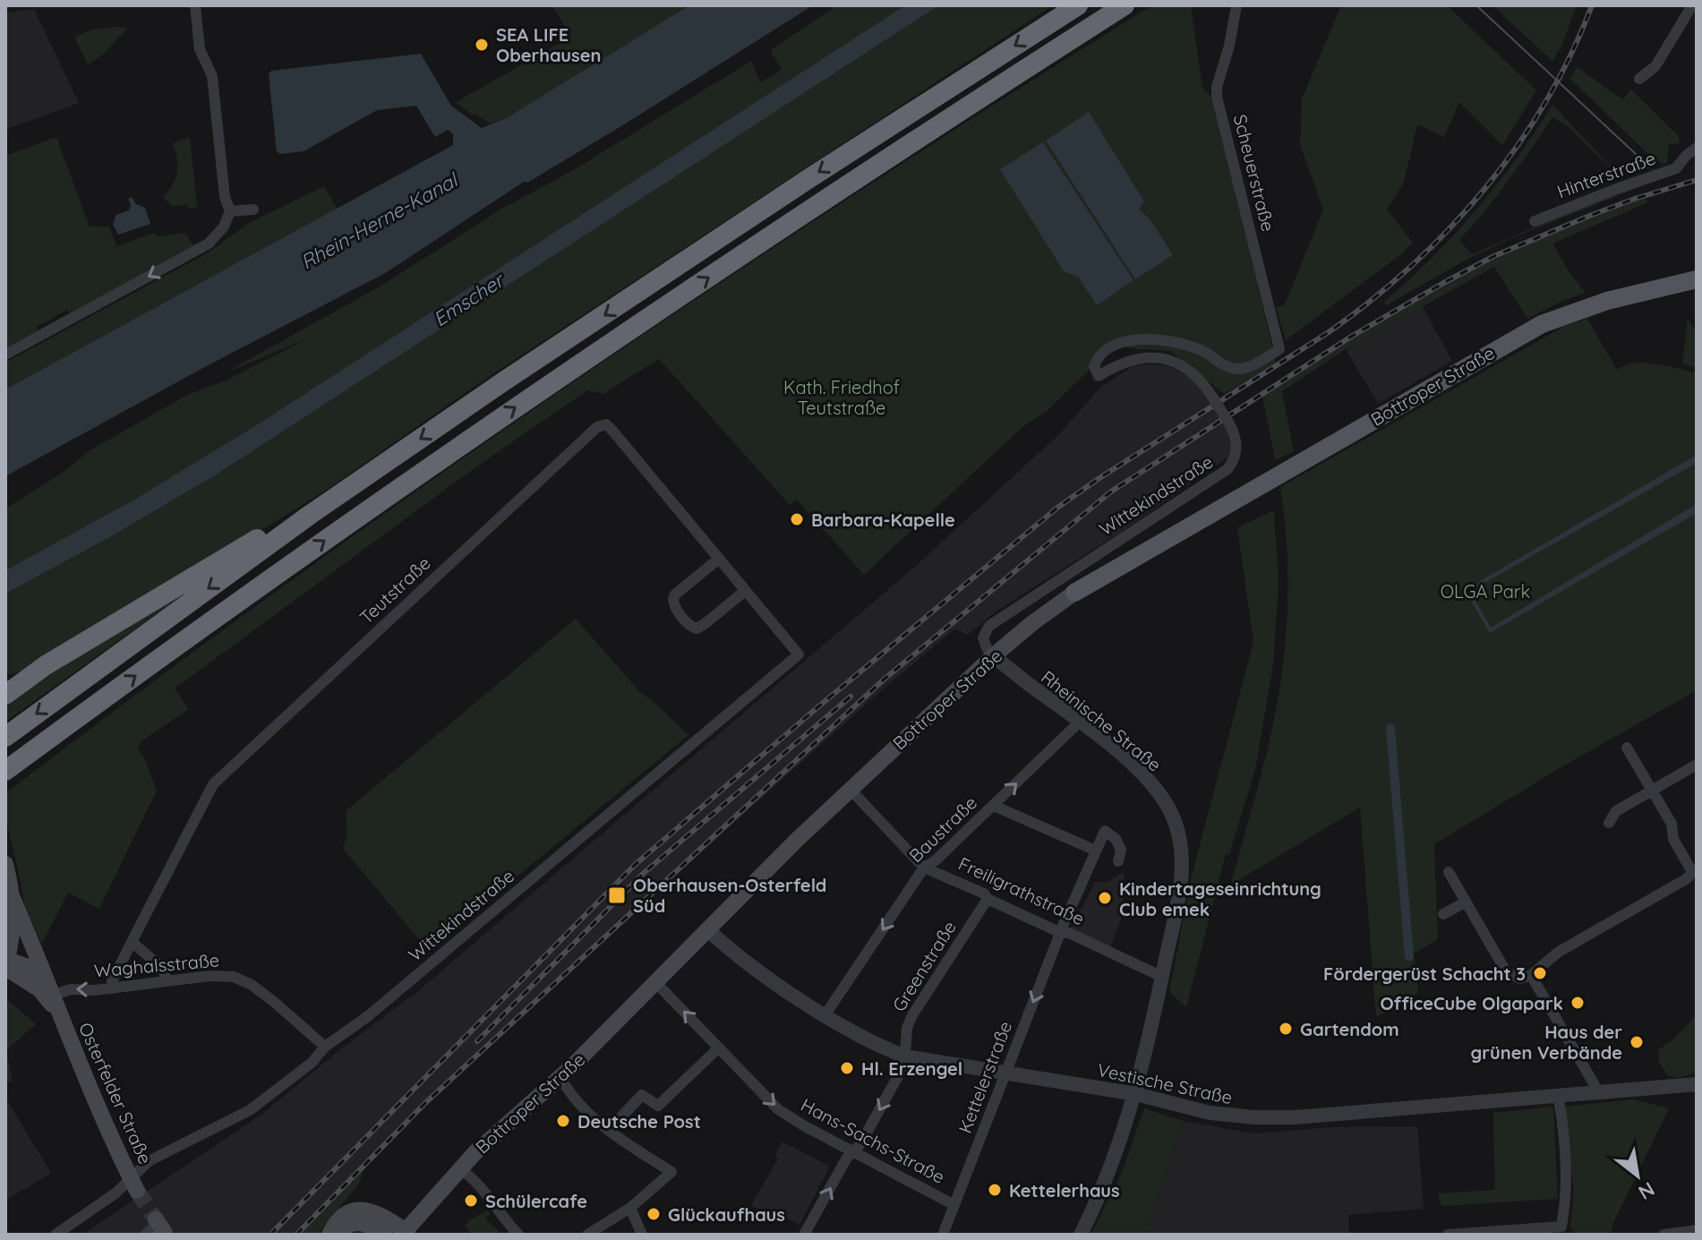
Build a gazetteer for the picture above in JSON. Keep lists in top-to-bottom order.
{
  "streets": {
    "main road": ["Bottroper Straße", "Osterfelder Straße"],
    "street": [
      "Scheuerstraße",
      "Hinterstraße",
      "Wittekindstraße",
      "Teutstraße",
      "Rheinische Straße",
      "Baustraße",
      "Freiligrathstraße",
      "Waghalsstraße",
      "Greenstraße",
      "Kettelerstraße",
      "Vestische Straße",
      "Hans-Sachs-Straße"
    ]
  },
  "crossings": [
    ["Scheuerstraße", "Wittekindstraße"],
    ["Bottroper Straße", "Wittekindstraße"],
    ["Bottroper Straße", "Rheinische Straße"],
    ["Bottroper Straße", "Freiligrathstraße"],
    ["Bottroper Straße", "Vestische Straße"],
    ["Bottroper Straße", "Hans-Sachs-Straße"],
    ["Wittekindstraße", "Teutstraße"],
    ["Wittekindstraße", "Rheinische Straße"],
    ["Wittekindstraße", "Waghalsstraße"],
    ["Wittekindstraße", "Osterfelder Straße"],
    ["Teutstraße", "Waghalsstraße"],
    ["Rheinische Straße", "Baustraße"],
    ["Rheinische Straße", "Freiligrathstraße"],
    ["Rheinische Straße", "Vestische Straße"],
    ["Baustraße", "Freiligrathstraße"],
    ["Baustraße", "Vestische Straße"],
    ["Freiligrathstraße", "Greenstraße"],
    ["Freiligrathstraße", "Kettelerstraße"],
    ["Waghalsstraße", "Osterfelder Straße"],
    ["Greenstraße", "Vestische Straße"],
    ["Greenstraße", "Hans-Sachs-Straße"],
    ["Kettelerstraße", "Vestische Straße"],
    ["Kettelerstraße", "Hans-Sachs-Straße"]
  ],
  "one_way": ["Kettelerstraße"],
  "water": ["Rhein-Herne-Kanal", "Emscher"],
  "parks": ["Kath. Friedhof Teutstraße", "OLGA Park"],
  "places": {
    "other": [
      "SEA LIFE Oberhausen",
      "Barbara-Kapelle",
      "Kindertageseinrichtung Club emek",
      "Fördergerüst Schacht 3",
      "OfficeCube Olgapark",
      "Gartendom",
      "Haus der grünen Verbände",
      "Hl. Erzengel",
      "Deutsche Post",
      "Kettelerhaus",
      "Schülercafe",
      "Glückaufhaus"
    ],
    "transit": ["Oberhausen-Osterfeld Süd"]
  },
  "north": "bottom right"
}
